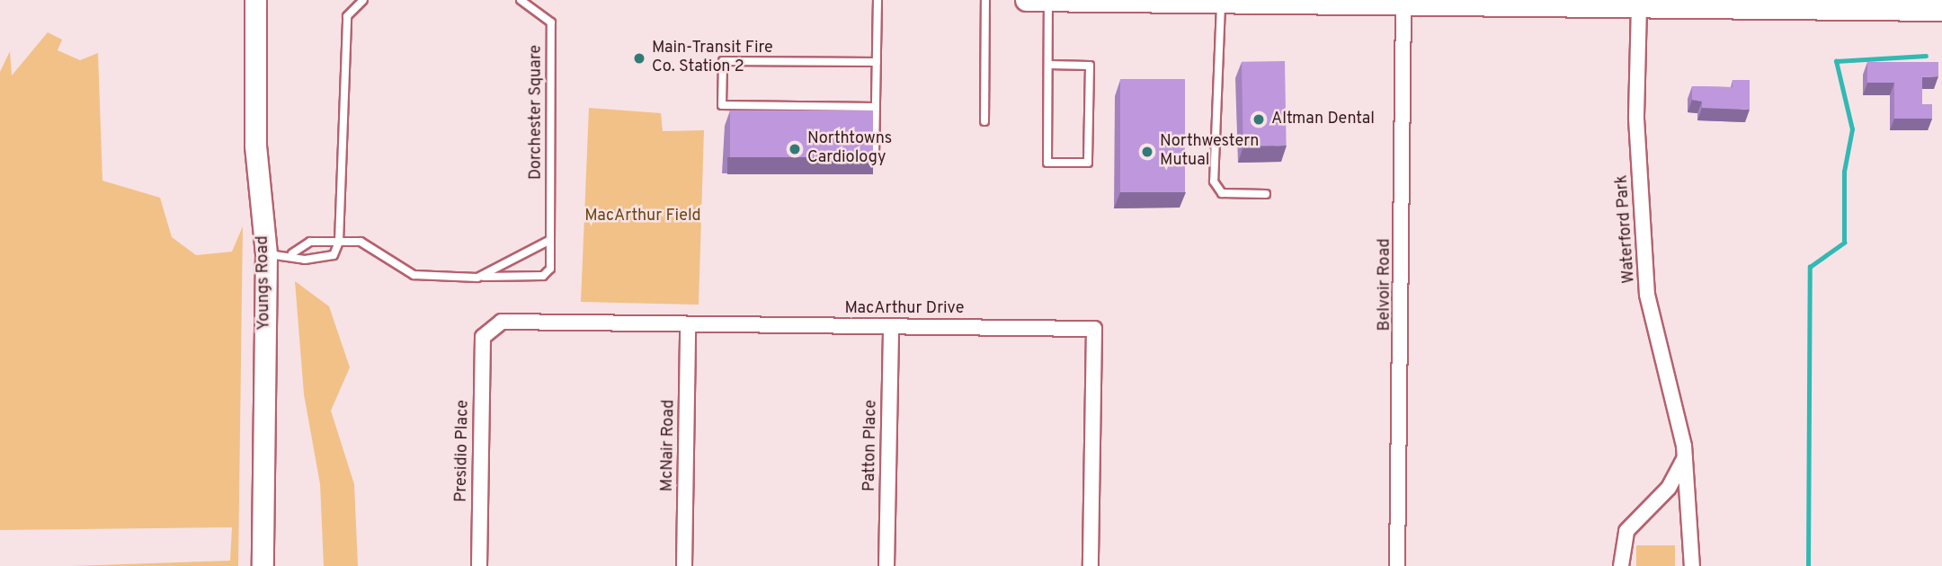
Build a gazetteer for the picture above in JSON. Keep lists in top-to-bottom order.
{
  "streets": {
    "street": [
      "Waterford Park",
      "Youngs Road",
      "Belvoir Road",
      "MacArthur Drive",
      "McNair Road",
      "Patton Place",
      "Presidio Place"
    ],
    "lane": ["Dorchester Square"]
  },
  "crossings": [
    ["Dorchester Square", "Youngs Road"],
    ["MacArthur Drive", "McNair Road"],
    ["MacArthur Drive", "Patton Place"],
    ["MacArthur Drive", "Presidio Place"]
  ],
  "parks": ["MacArthur Field"],
  "places": [
    "Main-Transit Fire Co. Station 2",
    "Altman Dental",
    "Northtowns Cardiology",
    "Northwestern Mutual"
  ]
}
